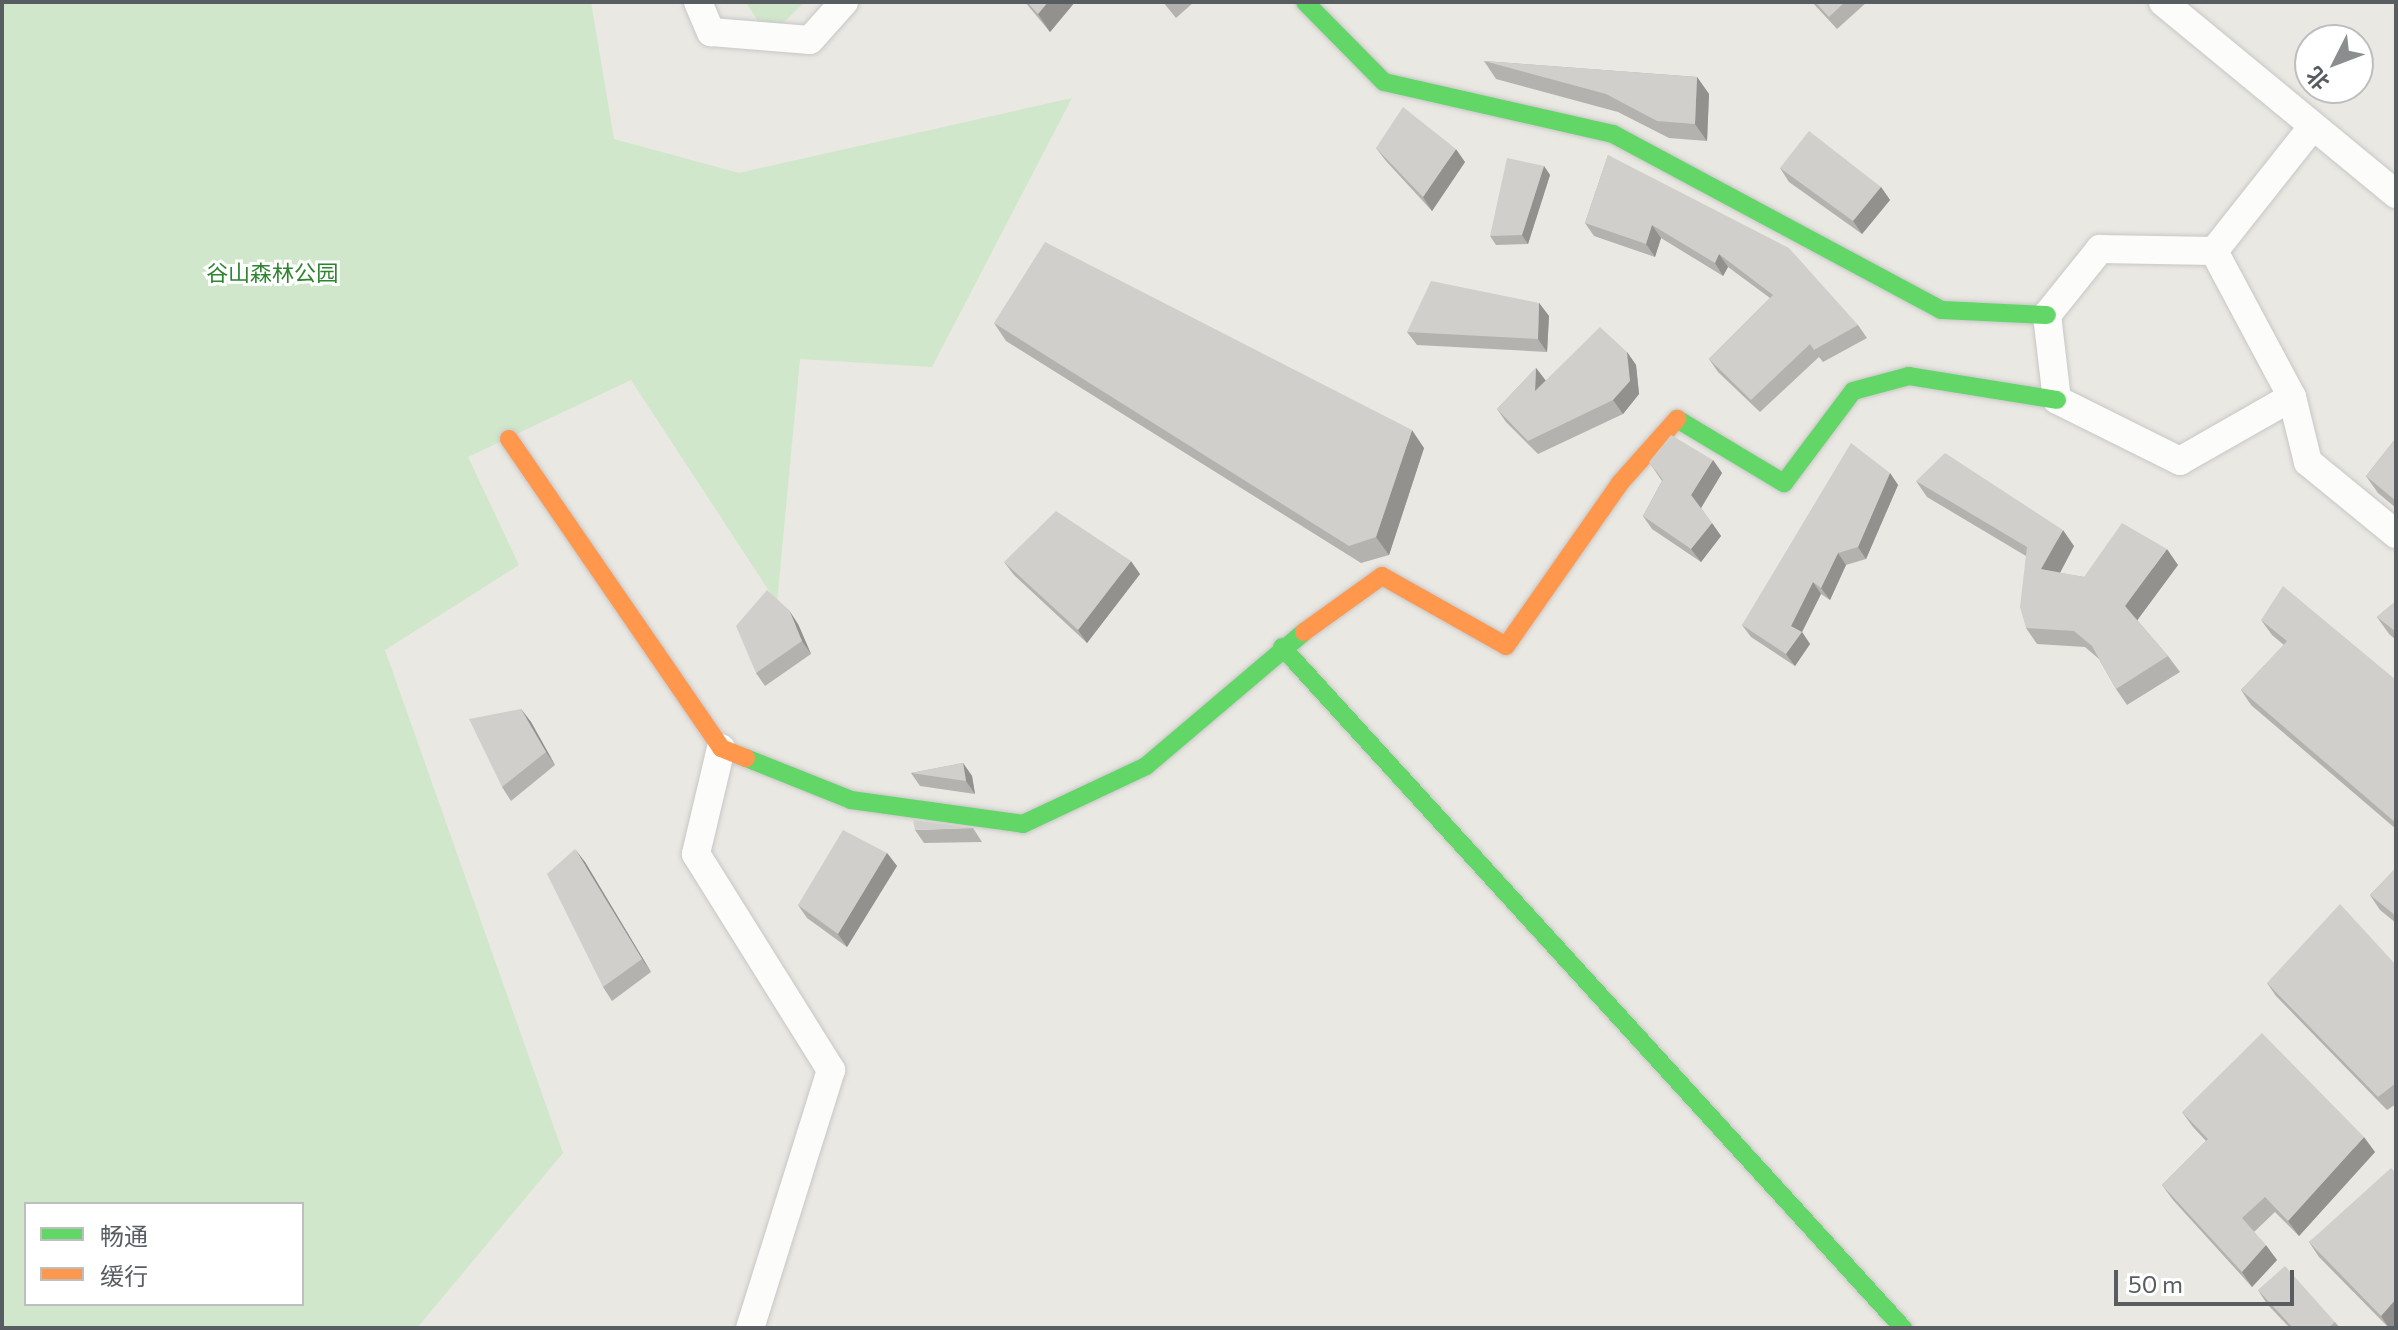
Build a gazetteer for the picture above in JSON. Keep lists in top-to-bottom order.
{
  "parks": ["谷山森林公园"],
  "legend": ["畅通", "缓行"],
  "scale_bar": "50 m",
  "north": "bottom left"
}
